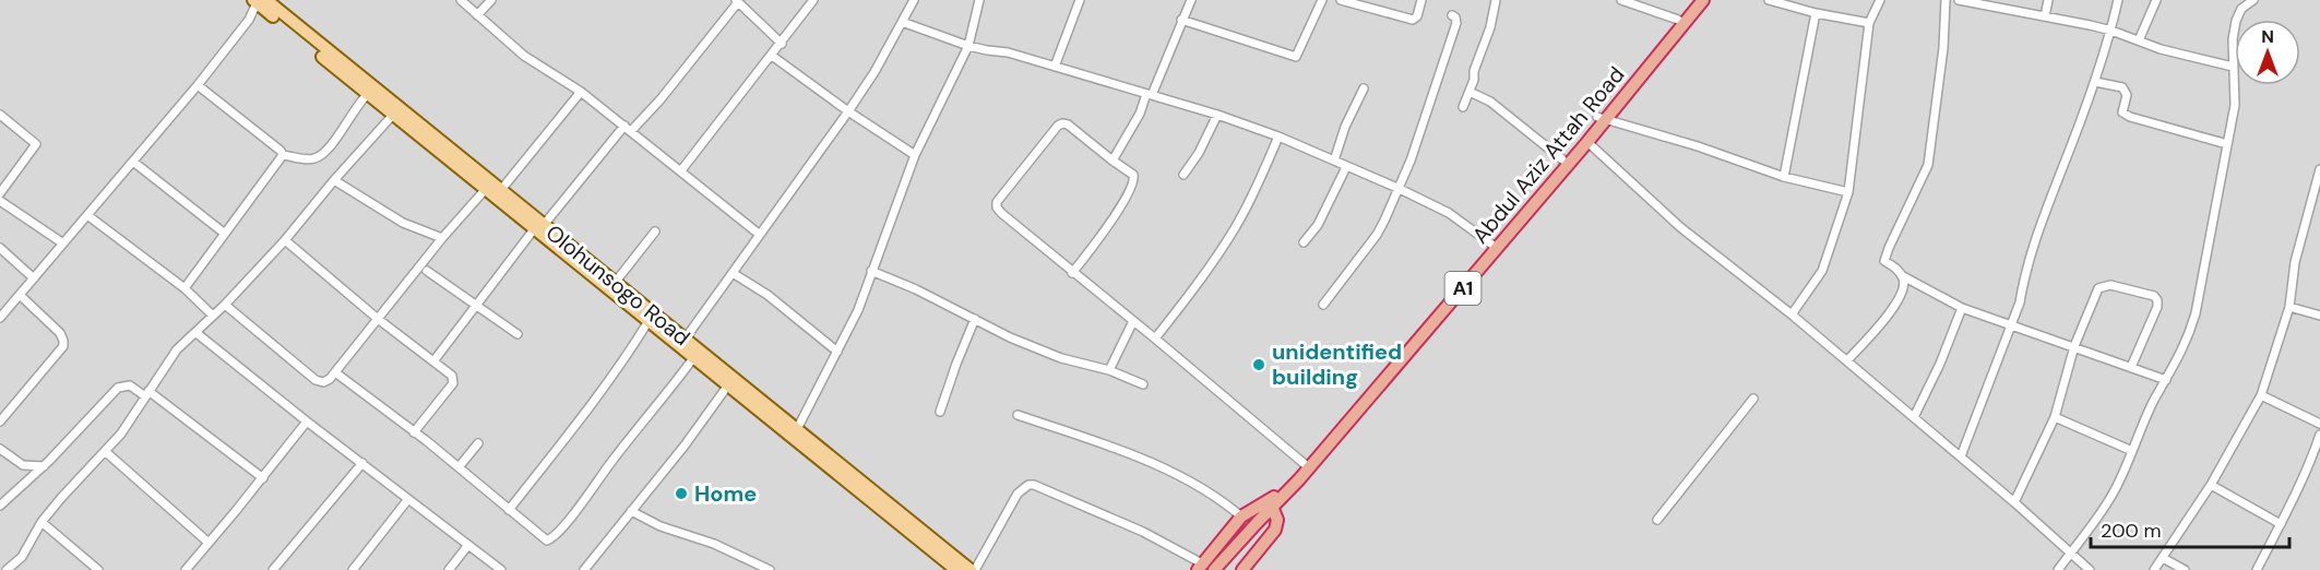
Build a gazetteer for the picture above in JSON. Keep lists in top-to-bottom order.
{
  "streets": {
    "highway": ["Abdul Aziz Attah Road", "A1"],
    "main road": ["Olohunsogo Road"]
  },
  "places": ["unidentified building", "Home"],
  "scale_bar": "200 m",
  "north": "top"
}
